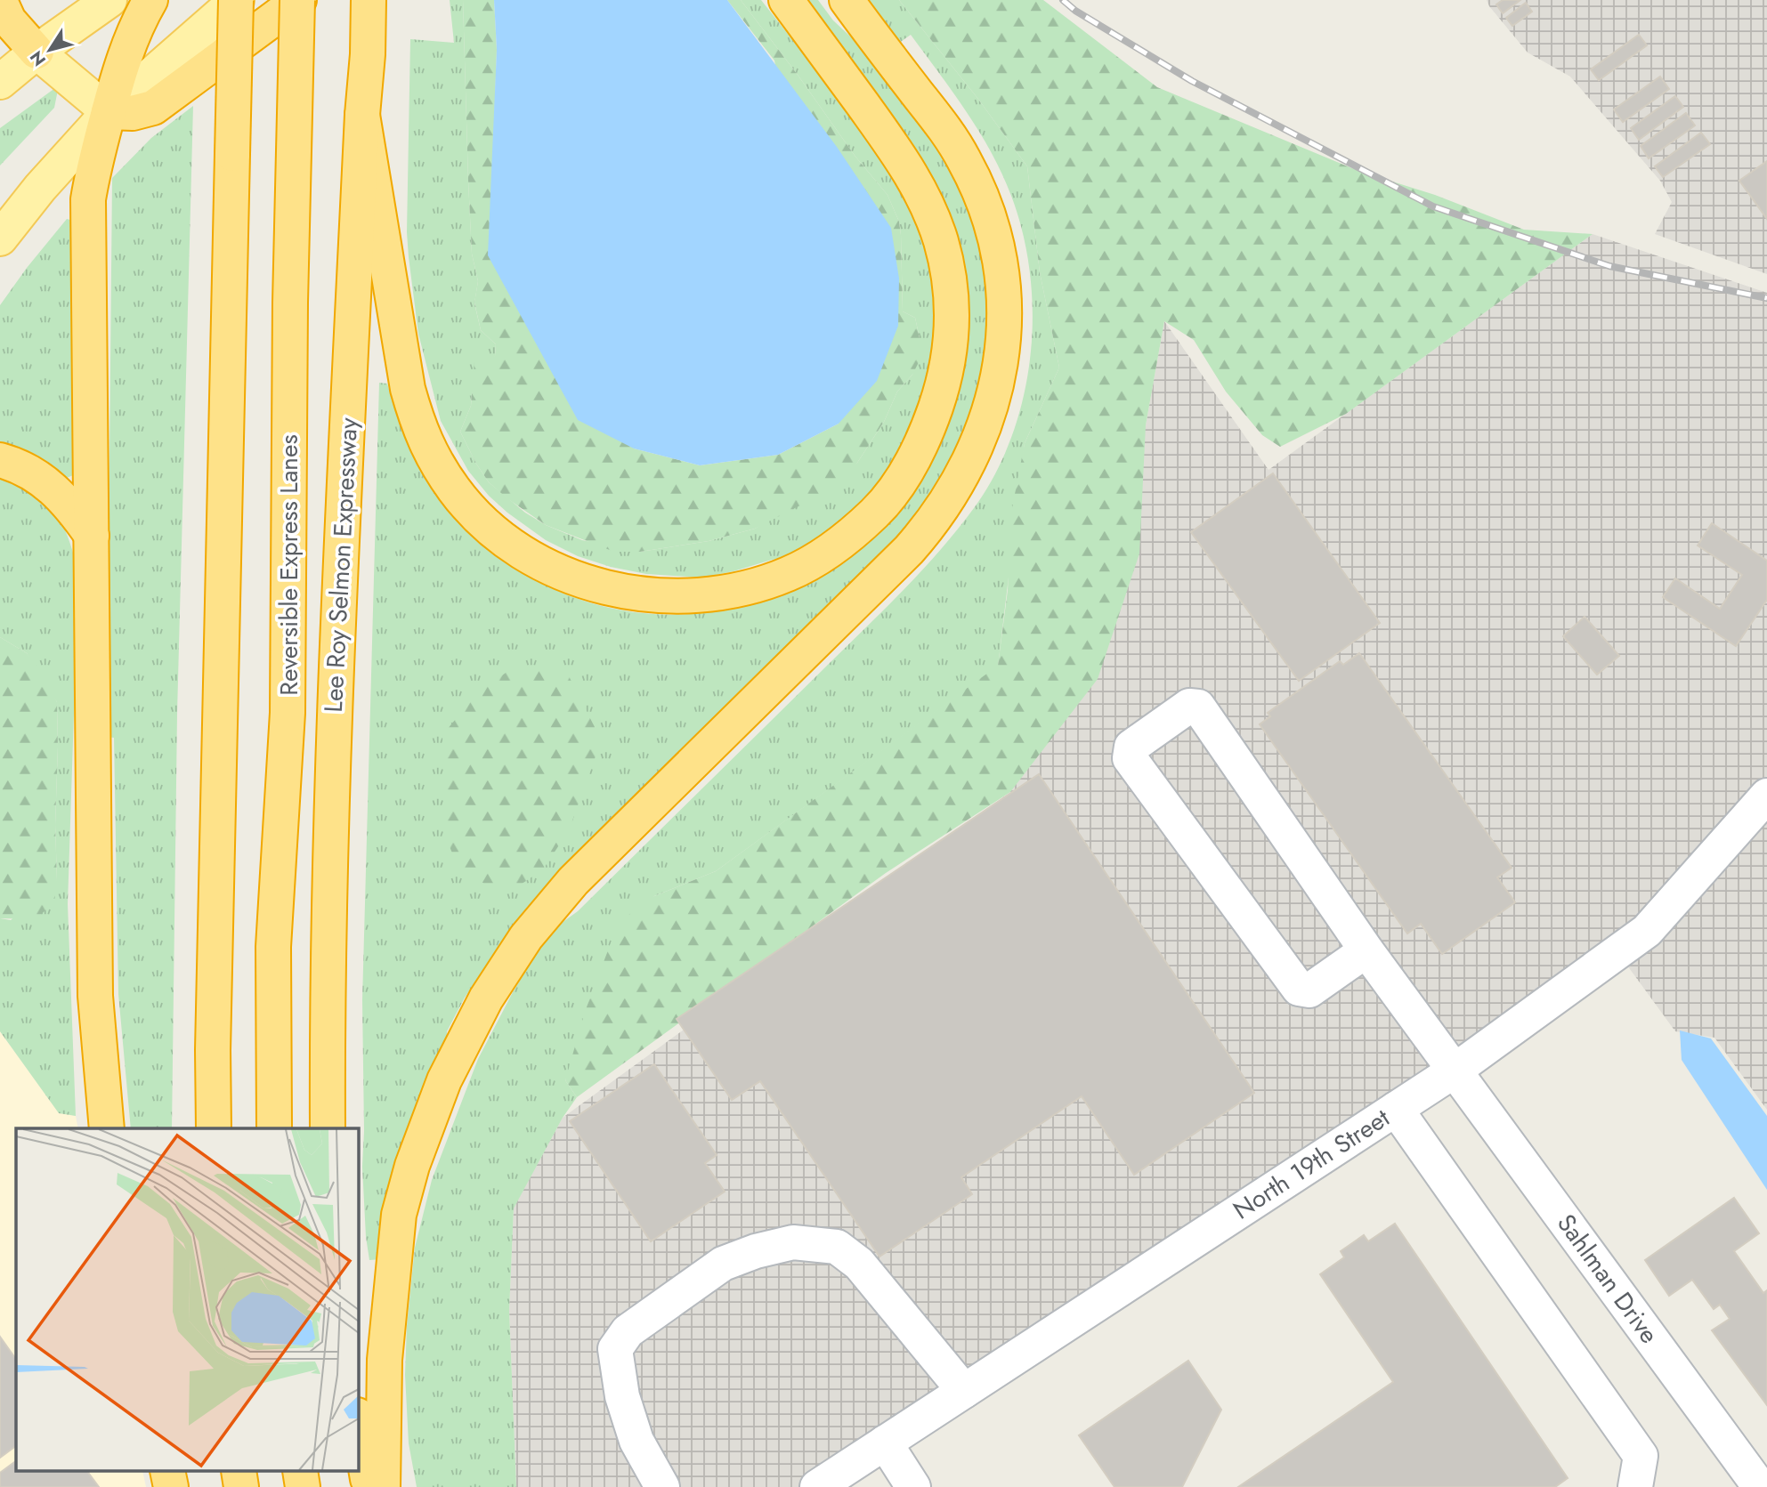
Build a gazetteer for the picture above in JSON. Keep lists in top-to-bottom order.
{
  "streets": {
    "highway": ["Reversible Express Lanes", "Lee Roy Selmon Expressway"],
    "street": ["North 19th Street", "Sahlman Drive"]
  },
  "crossings": [
    ["North 19th Street", "Sahlman Drive"]
  ],
  "north": "bottom left"
}
